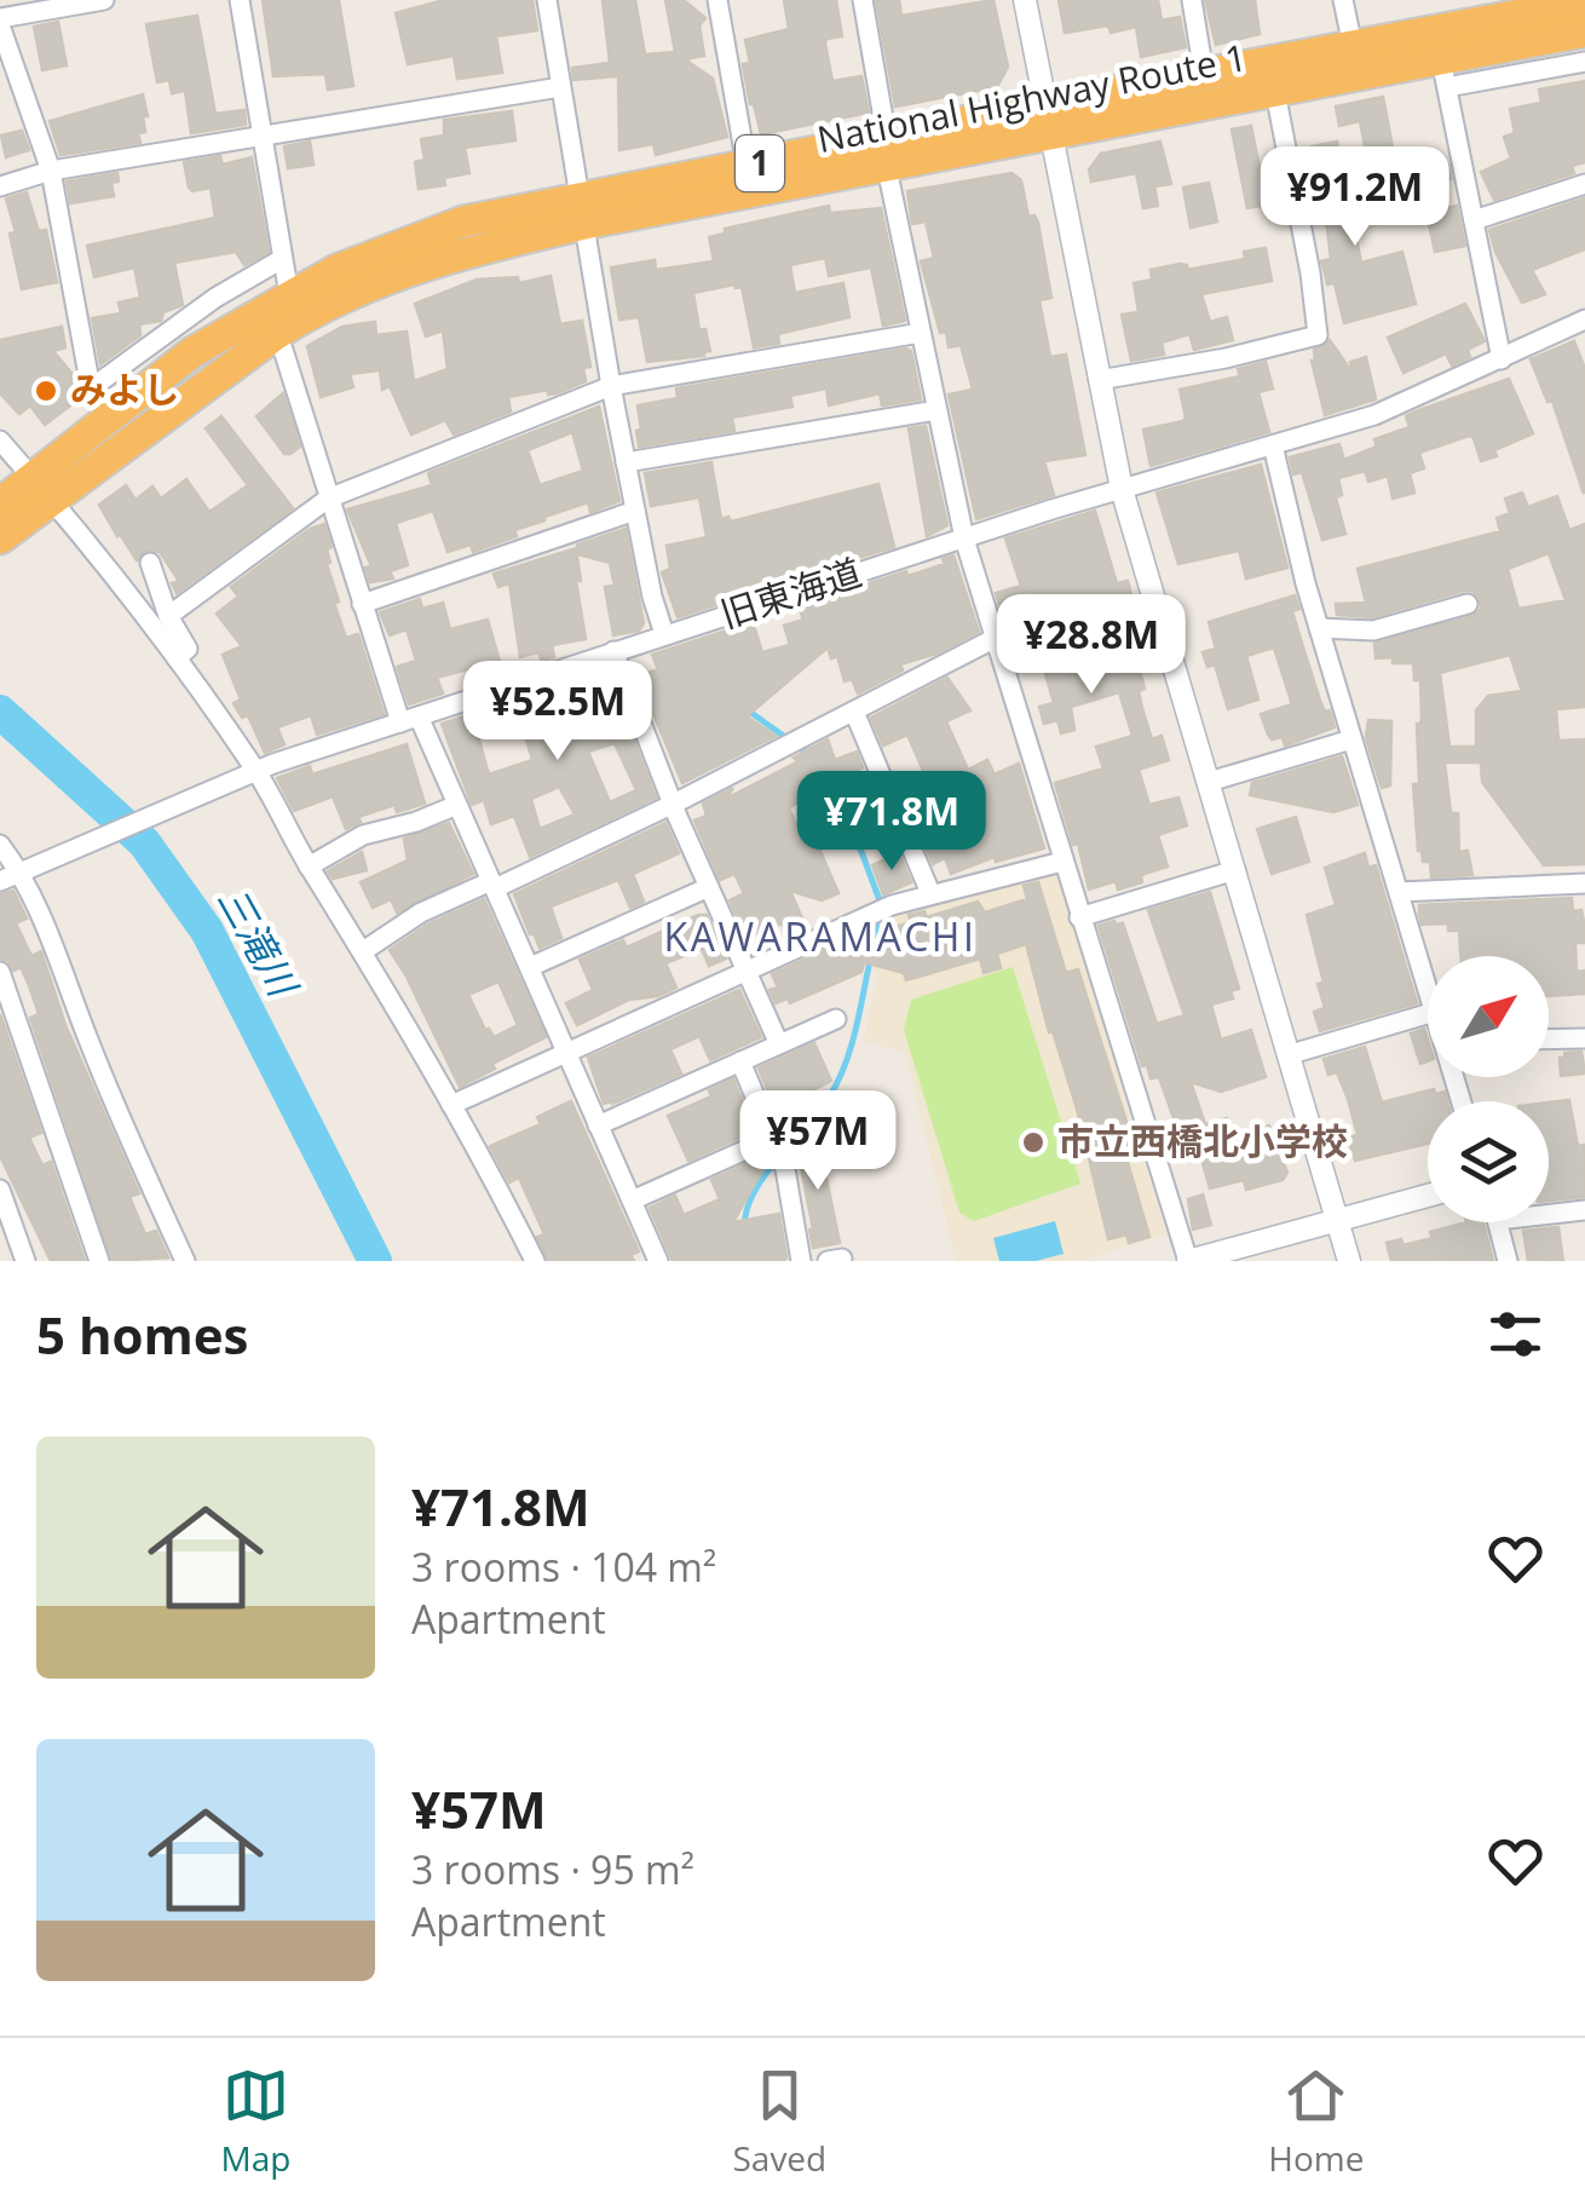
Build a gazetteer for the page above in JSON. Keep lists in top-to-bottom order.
{
  "streets": {
    "highway": ["National Highway Route 1", "1"],
    "street": ["旧東海道"]
  },
  "districts": ["KAWARAMACHI"],
  "water": ["三滝川"],
  "places": ["みよし", "市立西橋北小学校"],
  "north": "top right",
  "page": {
    "price": [
      "¥91.2M",
      "¥28.8M",
      "¥52.5M",
      "¥71.8M",
      "¥57M"
    ],
    "heading": "5 homes",
    "list": [
      {
        "name": "¥71.8M",
        "note": "3 rooms · 104 m² · Apartment"
      },
      {
        "name": "¥57M",
        "note": "3 rooms · 95 m² · Apartment"
      }
    ],
    "tabs": ["Map", "Saved", "Home"]
  }
}
